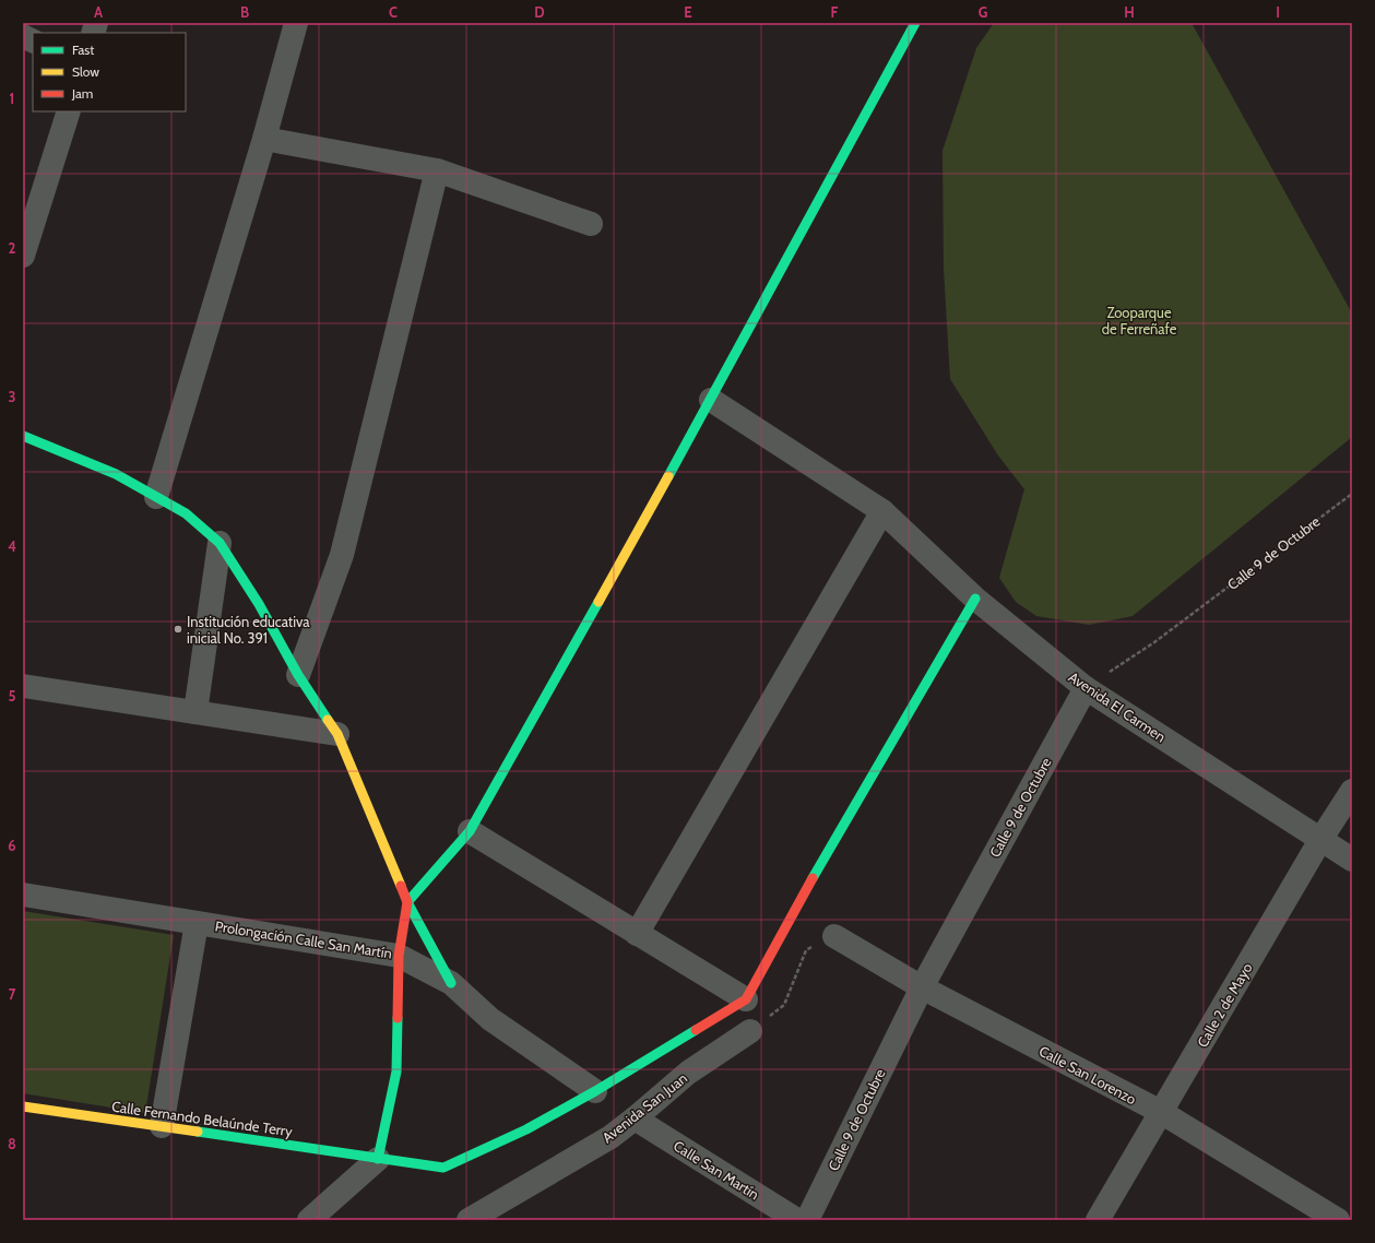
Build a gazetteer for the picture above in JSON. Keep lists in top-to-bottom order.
{
  "streets": {
    "street": [
      "Calle 9 de Octubre",
      "Avenida El Carmen",
      "Prolongación Calle San Martín",
      "Calle 2 de Mayo",
      "Calle San Lorenzo",
      "Avenida San Juan",
      "Calle Fernando Belaúnde Terry",
      "Calle San Martín"
    ]
  },
  "crossings": [
    ["Calle 9 de Octubre", "Avenida El Carmen"],
    ["Calle 9 de Octubre", "Calle San Lorenzo"],
    ["Avenida El Carmen", "Calle 2 de Mayo"],
    ["Prolongación Calle San Martín", "Calle Fernando Belaúnde Terry"],
    ["Calle 2 de Mayo", "Calle San Lorenzo"],
    ["Avenida San Juan", "Calle San Martín"]
  ],
  "parks": ["Zooparque de Ferreñafe"],
  "places": ["Institución educativa inicial No. 391"],
  "legend": ["Fast", "Slow", "Jam"],
  "grid": {
    "columns": [
      "A",
      "B",
      "C",
      "D",
      "E",
      "F",
      "G",
      "H",
      "I"
    ],
    "rows": [
      "1",
      "2",
      "3",
      "4",
      "5",
      "6",
      "7",
      "8"
    ]
  }
}
